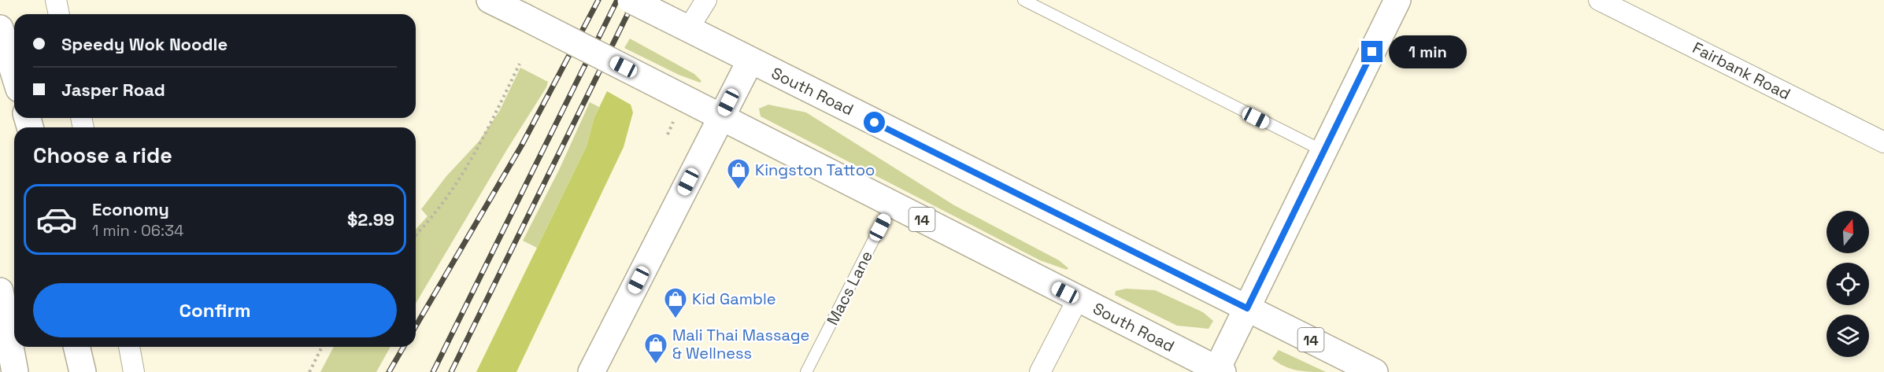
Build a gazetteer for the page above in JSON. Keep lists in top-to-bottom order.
{
  "streets": {
    "main road": ["South Road", "14"],
    "street": ["Fairbank Road"],
    "lane": ["Macs Lane"]
  },
  "crossings": [
    ["South Road", "Macs Lane"]
  ],
  "places": {
    "shop": ["Kingston Tattoo", "Kid Gamble", "Mali Thai Massage & Wellness"]
  },
  "north": "top",
  "page": {
    "banner": ["Speedy Wok Noodle", "Jasper Road"],
    "bubble": "1 min",
    "heading": "Choose a ride",
    "list": [
      {
        "name": "Economy",
        "note": "1 min · 06:34",
        "value": "$2.99"
      }
    ],
    "buttons": "Confirm"
  }
}
